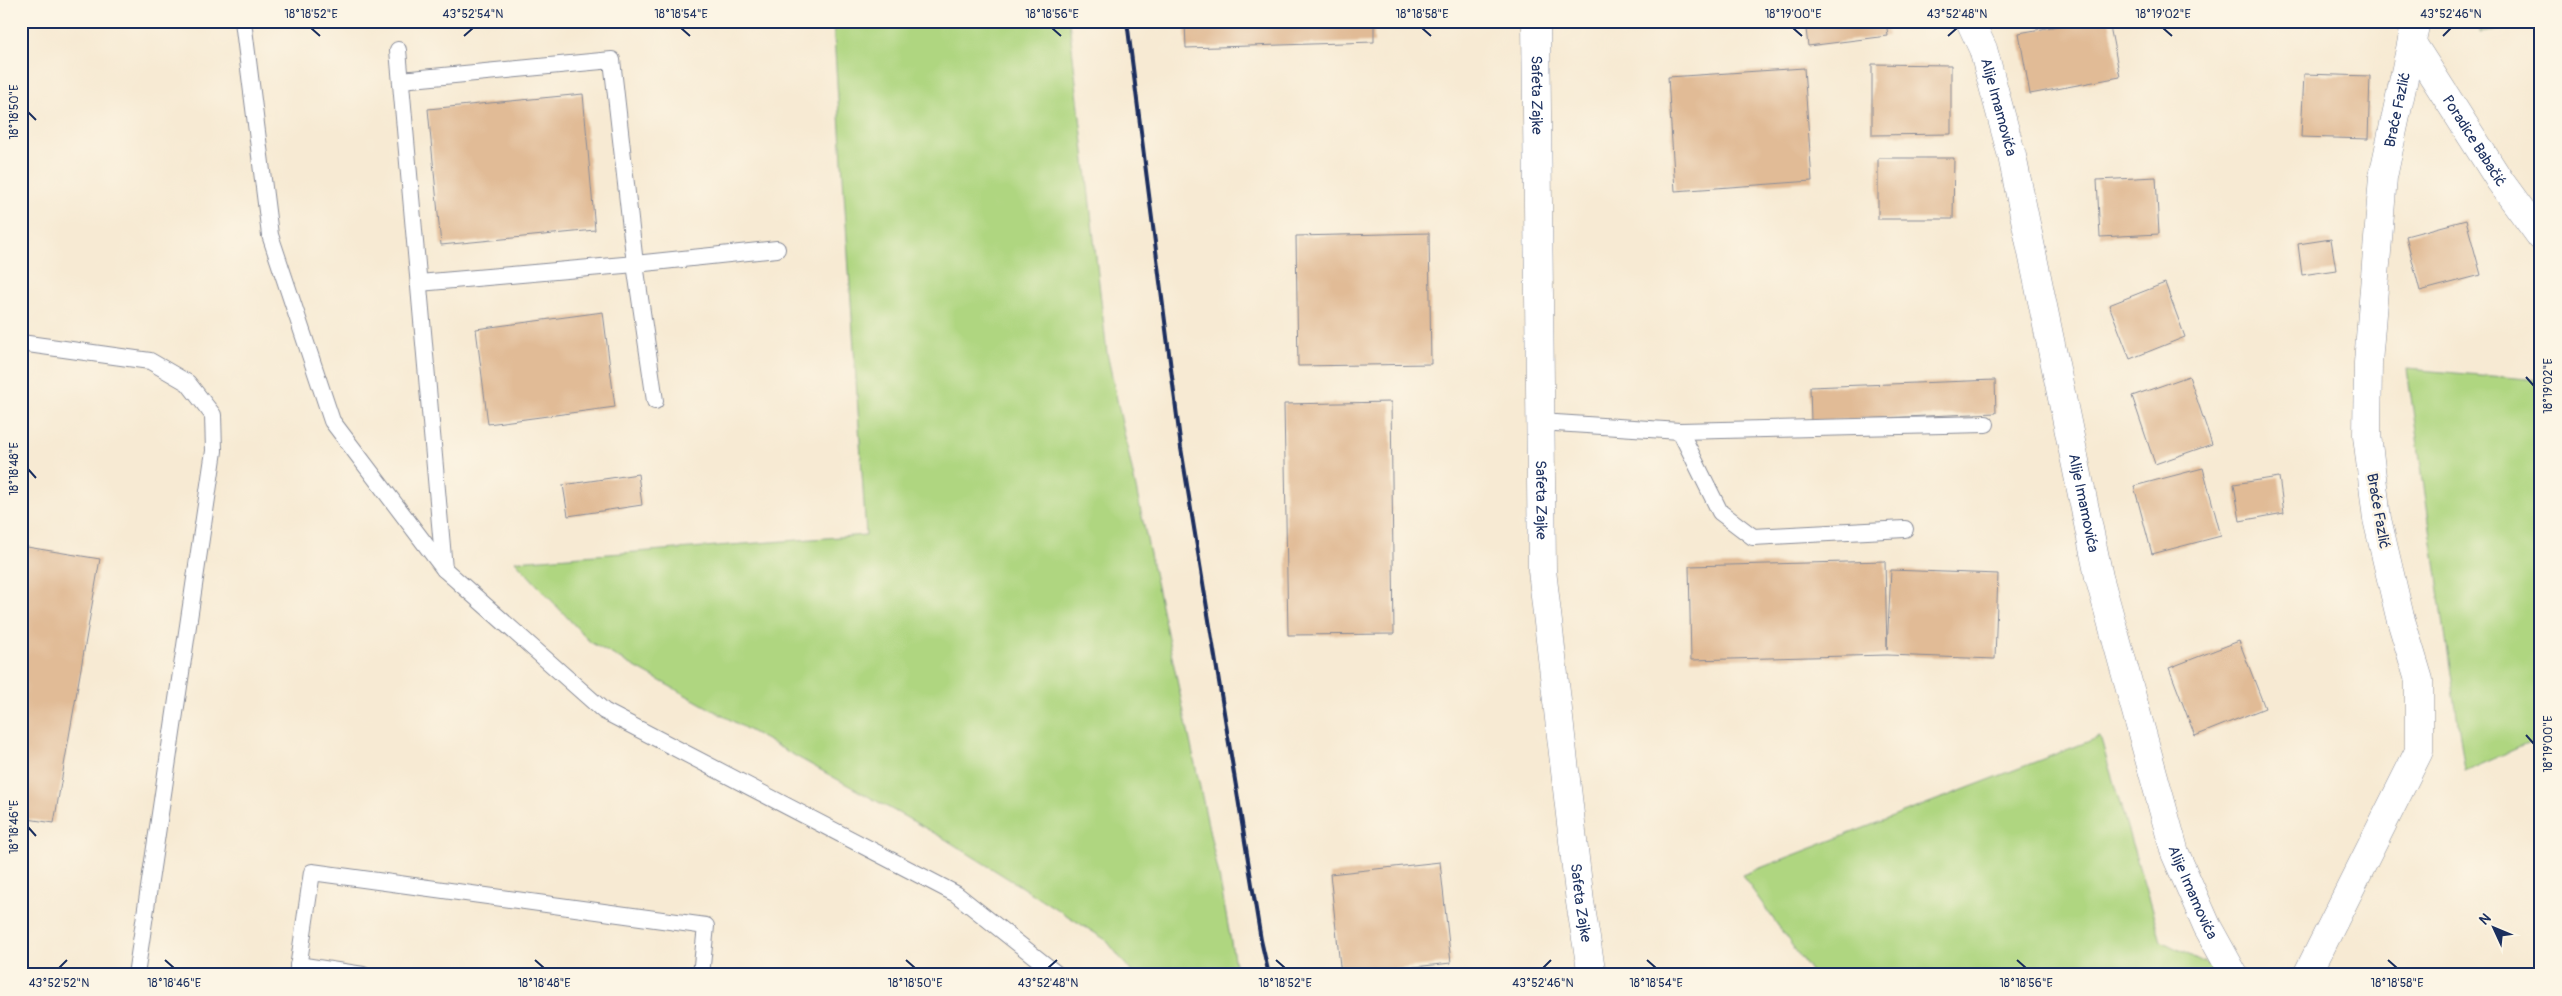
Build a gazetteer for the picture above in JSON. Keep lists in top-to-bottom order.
{
  "streets": {
    "street": [
      "Safeta Zajke",
      "Alije Imamovića",
      "Braće Fazlić",
      "Poradice Babačić"
    ]
  },
  "crossings": [
    ["Braće Fazlić", "Poradice Babačić"]
  ],
  "north": "top left",
  "coordinates": [
    "18°18'52\"E",
    "43°52'54\"N",
    "18°18'54\"E",
    "18°18'56\"E",
    "18°18'58\"E",
    "18°19'00\"E",
    "43°52'48\"N",
    "18°19'02\"E",
    "43°52'46\"N",
    "18°18'50\"E",
    "18°18'48\"E",
    "18°18'46\"E",
    "43°52'52\"N"
  ]
}
